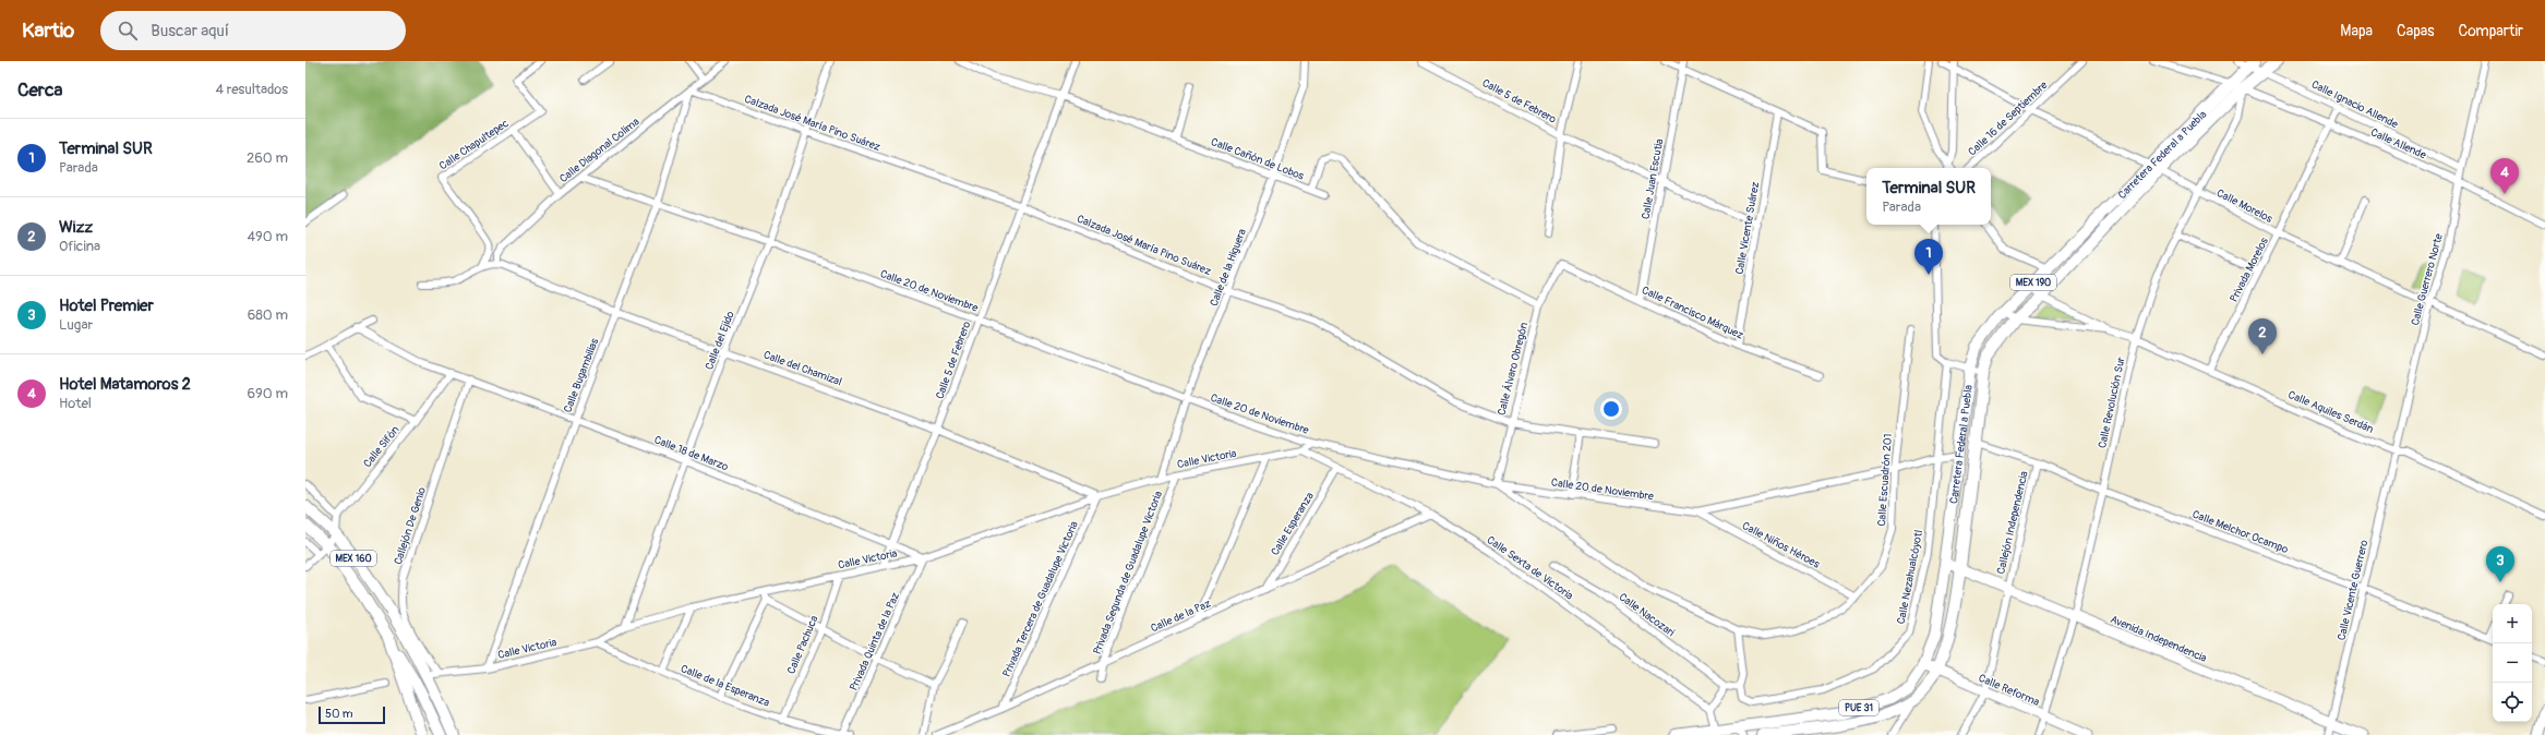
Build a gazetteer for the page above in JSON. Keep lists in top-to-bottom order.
{
  "streets": {
    "main road": [
      "Carretera Federal a Puebla",
      "MEX 190",
      "MEX 160",
      "PUE 31"
    ],
    "street": [
      "Calle 5 de Febrero",
      "Calle Ignacio Allende",
      "Calle 16 de Septiembre",
      "Calzada José María Pino Suárez",
      "Calle Allende",
      "Calle Chapultepec",
      "Calle Diagonal Colima",
      "Calle Cañón de Lobos",
      "Calle Juan Escutia",
      "Calle Morelos",
      "Calle Vicente Suárez",
      "Calle de la Higuera",
      "Privada Morelos",
      "Calle Guerrero Norte",
      "Calle 20 de Noviembre",
      "Calle Francisco Márquez",
      "Calle del Ejido",
      "Calle del Chamizal",
      "Calle Álvaro Obregón",
      "Calle Bugambilias",
      "Calle Revolución Sur",
      "Calle Aquiles Serdán",
      "Calle Sifón",
      "Calle 18 de Marzo",
      "Calle Victoria",
      "Calle Escuadrón 201",
      "Callejón Independencia",
      "Calle Esperanza",
      "Callejón De Genio",
      "Calle Melchor Ocampo",
      "Calle Niños Héroes",
      "Calle Sexta de Victoria",
      "Privada Segunda de Guadalupe Victoria",
      "Calle Nezahualcóyotl",
      "Calle Vicente Guerrero",
      "Privada Tercera de Guadalupe Victoria",
      "Calle Nacozari",
      "Calle de la Paz",
      "Avenida Independencia",
      "Privada Quinta de la Paz",
      "Calle Pachuca",
      "Calle de la Esperanza",
      "Calle Reforma"
    ]
  },
  "crossings": [
    ["Calle 5 de Febrero", "Calzada José María Pino Suárez"],
    ["Calle 5 de Febrero", "Calle Cañón de Lobos"],
    ["Calle 5 de Febrero", "Calle 20 de Noviembre"],
    ["Calle 5 de Febrero", "Calle del Chamizal"],
    ["Calle 5 de Febrero", "Calle 18 de Marzo"],
    ["Calle 5 de Febrero", "Calle Victoria"],
    ["Calle Ignacio Allende", "Carretera Federal a Puebla"],
    ["Calle Ignacio Allende", "Privada Morelos"],
    ["Calle Ignacio Allende", "Calle Guerrero Norte"],
    ["Calle Ignacio Allende", "MEX 190"],
    ["Calle 16 de Septiembre", "Calle Morelos"],
    ["Calzada José María Pino Suárez", "Calle Diagonal Colima"],
    ["Calzada José María Pino Suárez", "Calle de la Higuera"],
    ["Calzada José María Pino Suárez", "Calle del Ejido"],
    ["Calzada José María Pino Suárez", "Calle Álvaro Obregón"],
    ["Calzada José María Pino Suárez", "Calle Bugambilias"],
    ["Calle Allende", "Carretera Federal a Puebla"],
    ["Calle Allende", "Privada Morelos"],
    ["Calle Allende", "Calle Guerrero Norte"],
    ["Calle Allende", "Calle Revolución Sur"],
    ["Calle Diagonal Colima", "Calle 20 de Noviembre"],
    ["Calle Diagonal Colima", "Calle del Chamizal"],
    ["Calle Diagonal Colima", "Calle Bugambilias"],
    ["Carretera Federal a Puebla", "Calle Morelos"],
    ["Carretera Federal a Puebla", "MEX 190"],
    ["Carretera Federal a Puebla", "Calle 20 de Noviembre"],
    ["Carretera Federal a Puebla", "Calle Revolución Sur"],
    ["Carretera Federal a Puebla", "Calle Aquiles Serdán"],
    ["Carretera Federal a Puebla", "Calle Melchor Ocampo"],
    ["Carretera Federal a Puebla", "Avenida Independencia"],
    ["Carretera Federal a Puebla", "Calle Reforma"],
    ["Calle Cañón de Lobos", "Calle de la Higuera"],
    ["Calle Cañón de Lobos", "Calle Álvaro Obregón"],
    ["Calle Juan Escutia", "Calle Francisco Márquez"],
    ["Calle Morelos", "Privada Morelos"],
    ["Calle Morelos", "Calle Guerrero Norte"],
    ["Calle Morelos", "Calle Revolución Sur"],
    ["Calle Vicente Suárez", "Calle Francisco Márquez"],
    ["Calle de la Higuera", "Calle 20 de Noviembre"],
    ["Calle de la Higuera", "Calle Victoria"],
    ["Privada Morelos", "Calle Aquiles Serdán"],
    ["Calle Guerrero Norte", "Calle Aquiles Serdán"],
    ["Calle Guerrero Norte", "Calle Vicente Guerrero"],
    ["Calle 20 de Noviembre", "Calle del Ejido"],
    ["Calle 20 de Noviembre", "Calle Álvaro Obregón"],
    ["Calle 20 de Noviembre", "Calle Bugambilias"],
    ["Calle 20 de Noviembre", "Calle Escuadrón 201"],
    ["Calle 20 de Noviembre", "Calle Niños Héroes"],
    ["Calle 20 de Noviembre", "Calle Nezahualcóyotl"],
    ["Calle Francisco Márquez", "Calle Álvaro Obregón"],
    ["Calle del Ejido", "Calle del Chamizal"],
    ["Calle del Ejido", "Calle 18 de Marzo"],
    ["Calle del Ejido", "Calle Victoria"],
    ["Calle del Chamizal", "Calle Bugambilias"],
    ["Calle del Chamizal", "Calle Victoria"],
    ["Calle del Chamizal", "Privada Tercera de Guadalupe Victoria"],
    ["Calle Álvaro Obregón", "Calle Escuadrón 201"],
    ["Calle Bugambilias", "Calle 18 de Marzo"],
    ["Calle Bugambilias", "Calle Victoria"],
    ["Calle Revolución Sur", "Calle Aquiles Serdán"],
    ["Calle Revolución Sur", "Calle Melchor Ocampo"],
    ["Calle Revolución Sur", "Avenida Independencia"],
    ["Calle Revolución Sur", "Calle Reforma"],
    ["Calle Aquiles Serdán", "Calle Vicente Guerrero"],
    ["Calle Sifón", "Calle 18 de Marzo"],
    ["Calle 18 de Marzo", "Calle Victoria"],
    ["Calle 18 de Marzo", "Callejón De Genio"],
    ["Calle 18 de Marzo", "Privada Quinta de la Paz"],
    ["Calle Victoria", "Callejón De Genio"],
    ["Calle Victoria", "MEX 160"],
    ["Calle Victoria", "Calle Sexta de Victoria"],
    ["Calle Victoria", "Privada Segunda de Guadalupe Victoria"],
    ["Calle Victoria", "Privada Tercera de Guadalupe Victoria"],
    ["Calle Victoria", "Privada Quinta de la Paz"],
    ["Calle Victoria", "Calle Pachuca"],
    ["Calle Victoria", "Calle de la Esperanza"],
    ["Calle Escuadrón 201", "Calle Niños Héroes"],
    ["Callejón Independencia", "Calle Melchor Ocampo"],
    ["Callejón Independencia", "Avenida Independencia"],
    ["Callejón Independencia", "Calle Reforma"],
    ["Calle Esperanza", "Calle Sexta de Victoria"],
    ["Calle Esperanza", "Calle de la Paz"],
    ["Calle Melchor Ocampo", "Calle Vicente Guerrero"],
    ["Calle Sexta de Victoria", "Calle de la Paz"],
    ["Privada Segunda de Guadalupe Victoria", "Calle de la Paz"],
    ["Calle Vicente Guerrero", "Avenida Independencia"],
    ["Privada Tercera de Guadalupe Victoria", "Calle de la Paz"],
    ["Privada Quinta de la Paz", "Calle de la Esperanza"],
    ["Calle Pachuca", "Calle de la Esperanza"]
  ],
  "scale_bar": "50 m",
  "page": {
    "header": "Kartio",
    "search": "Buscar aquí",
    "nav": ["Mapa", "Capas", "Compartir"],
    "heading": ["Cerca", "4 resultados"],
    "list": [
      {
        "mark": "1",
        "name": "Terminal SUR",
        "note": "Parada",
        "value": "260 m"
      },
      {
        "mark": "2",
        "name": "Wizz",
        "note": "Oficina",
        "value": "490 m"
      },
      {
        "mark": "3",
        "name": "Hotel Premier",
        "note": "Lugar",
        "value": "680 m"
      },
      {
        "mark": "4",
        "name": "Hotel Matamoros 2",
        "note": "Hotel",
        "value": "690 m"
      }
    ],
    "pins": [
      "4",
      "1",
      "2",
      "3"
    ],
    "popup": ["Terminal SUR", "Parada"],
    "map_buttons": ["+", "−"],
    "scale": "50 m"
  }
}
